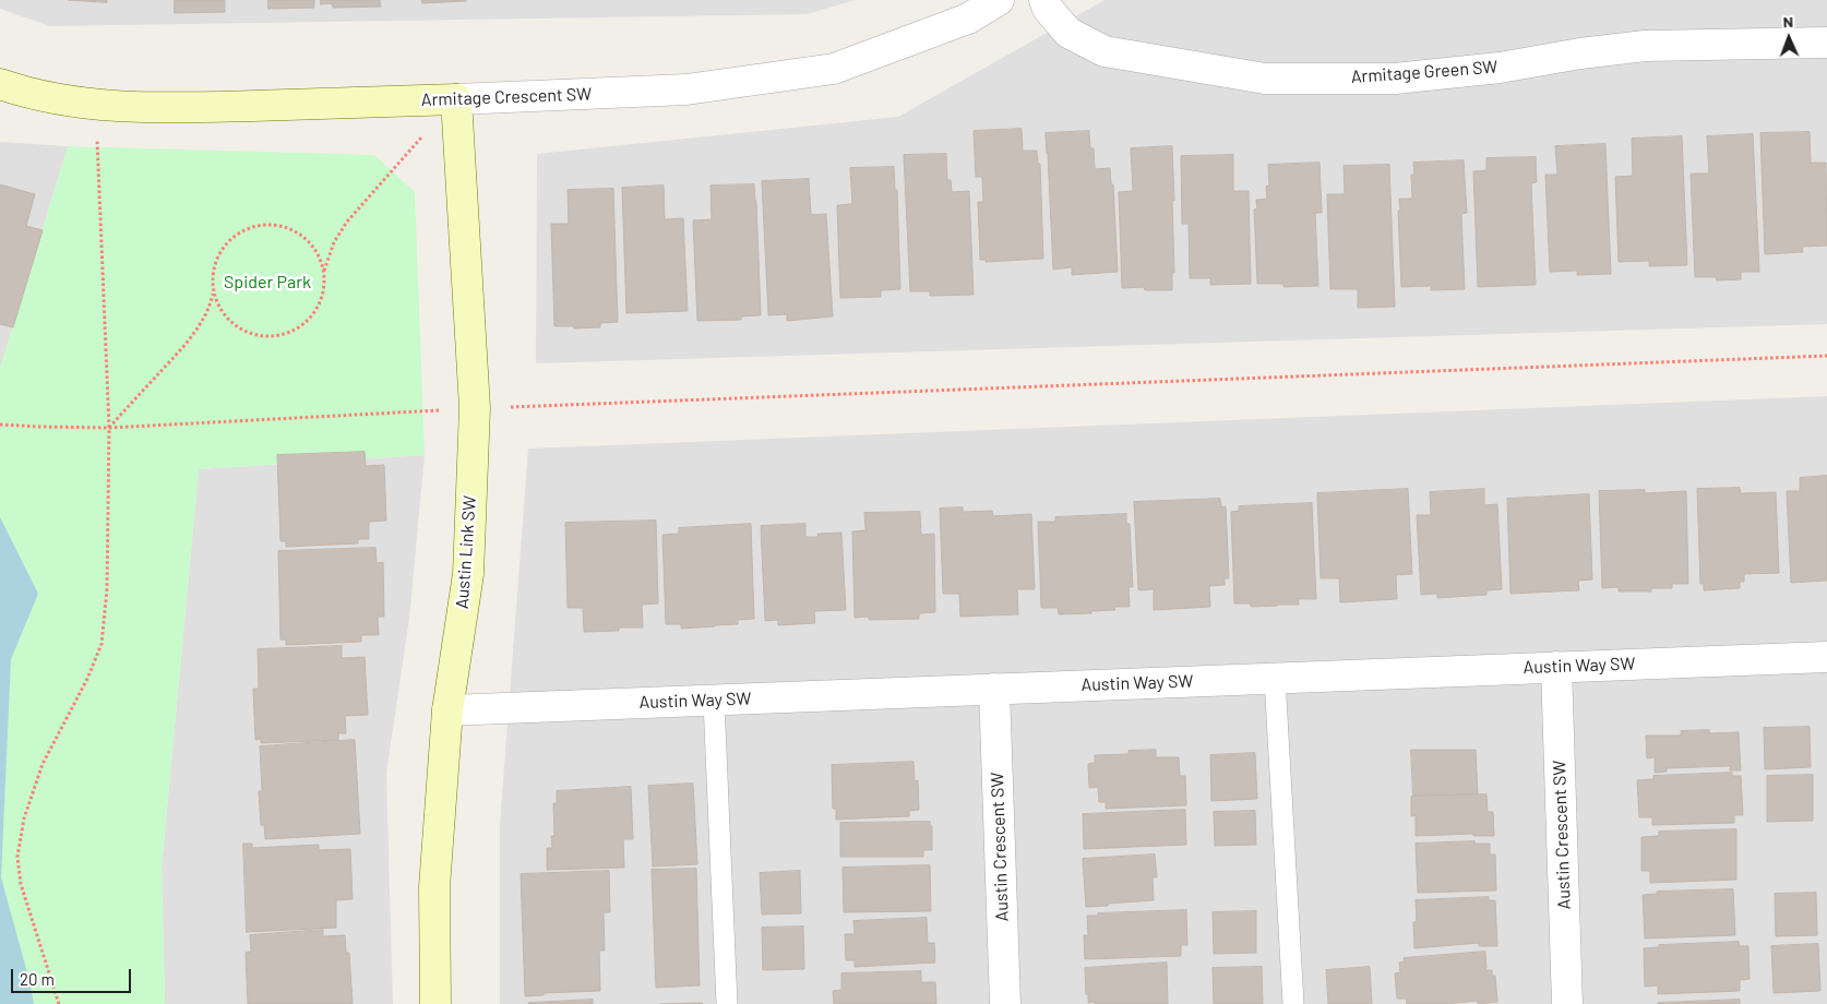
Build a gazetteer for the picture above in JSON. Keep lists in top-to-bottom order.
{
  "streets": {
    "street": [
      "Armitage Green SW",
      "Armitage Crescent SW",
      "Austin Link SW",
      "Austin Way SW",
      "Austin Crescent SW"
    ]
  },
  "crossings": [
    ["Armitage Crescent SW", "Austin Link SW"],
    ["Austin Link SW", "Austin Way SW"],
    ["Austin Way SW", "Austin Crescent SW"]
  ],
  "parks": ["Spider Park"],
  "scale_bar": "20 m",
  "north": "top"
}
